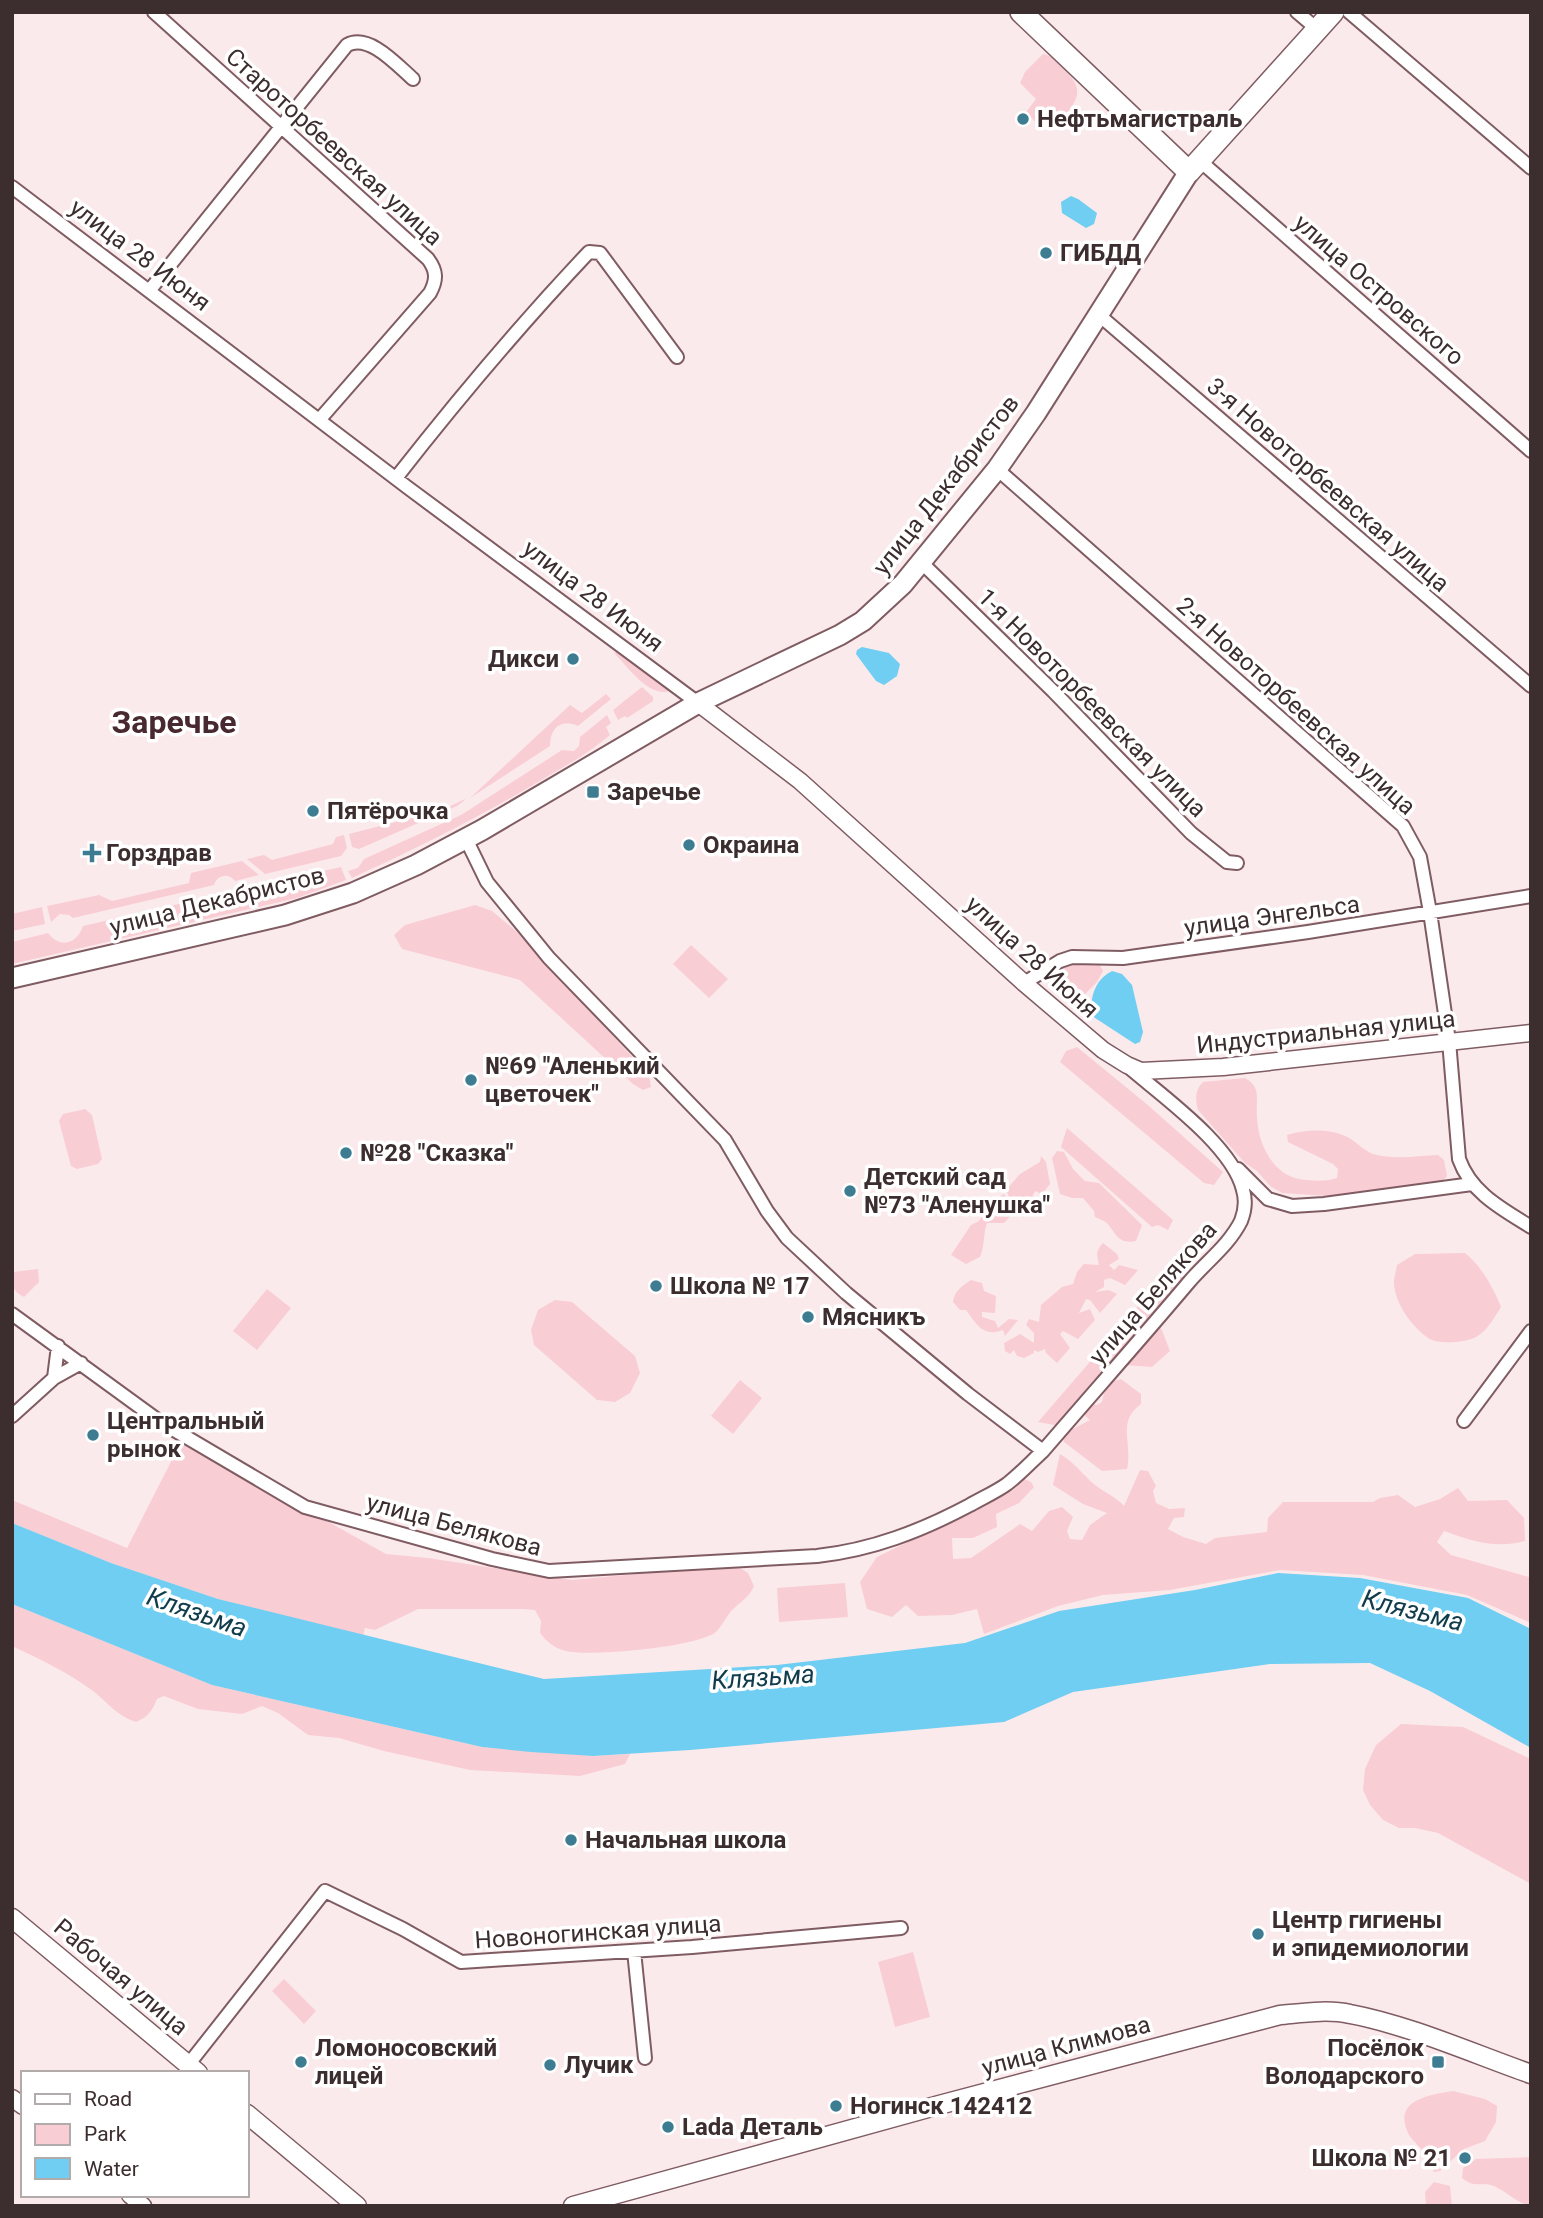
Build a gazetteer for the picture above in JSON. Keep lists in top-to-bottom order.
{
  "streets": {
    "highway": ["улица Декабристов"],
    "main road": ["Рабочая улица", "улица Климова"],
    "street": [
      "Староторбеевская улица",
      "улица 28 Июня",
      "улица Островского",
      "3-я Новоторбеевская улица",
      "1-я Новоторбеевская улица",
      "2-я Новоторбеевская улица",
      "улица Энгельса",
      "Индустриальная улица",
      "улица Белякова",
      "Новоногинская улица"
    ]
  },
  "crossings": [
    ["Староторбеевская улица", "улица 28 Июня"],
    ["улица 28 Июня", "улица Декабристов"],
    ["улица 28 Июня", "улица Энгельса"],
    ["улица 28 Июня", "Индустриальная улица"],
    ["улица 28 Июня", "улица Белякова"],
    ["улица Островского", "улица Декабристов"],
    ["улица Декабристов", "3-я Новоторбеевская улица"],
    ["улица Декабристов", "1-я Новоторбеевская улица"],
    ["улица Декабристов", "2-я Новоторбеевская улица"],
    ["2-я Новоторбеевская улица", "улица Энгельса"],
    ["2-я Новоторбеевская улица", "Индустриальная улица"],
    ["Индустриальная улица", "улица Белякова"],
    ["Новоногинская улица", "Рабочая улица"]
  ],
  "districts": ["Заречье"],
  "water": ["Клязьма"],
  "places": {
    "other": [
      "Нефтьмагистраль",
      "ГИБДД",
      "Дикси",
      "Пятёрочка",
      "Окраина",
      "№69 \"Аленький цветочек\"",
      "№28 \"Сказка\"",
      "Детский сад №73 \"Аленушка\"",
      "Школа № 17",
      "Мясникъ",
      "Центральный рынок",
      "Начальная школа",
      "Центр гигиены и эпидемиологии",
      "Ломоносовский лицей",
      "Лучик",
      "Ногинск 142412",
      "Lada Деталь",
      "Школа № 21"
    ],
    "transit": ["Заречье", "Посёлок Володарского"],
    "health": ["Горздрав"]
  },
  "legend": ["Road", "Park", "Water"]
}
